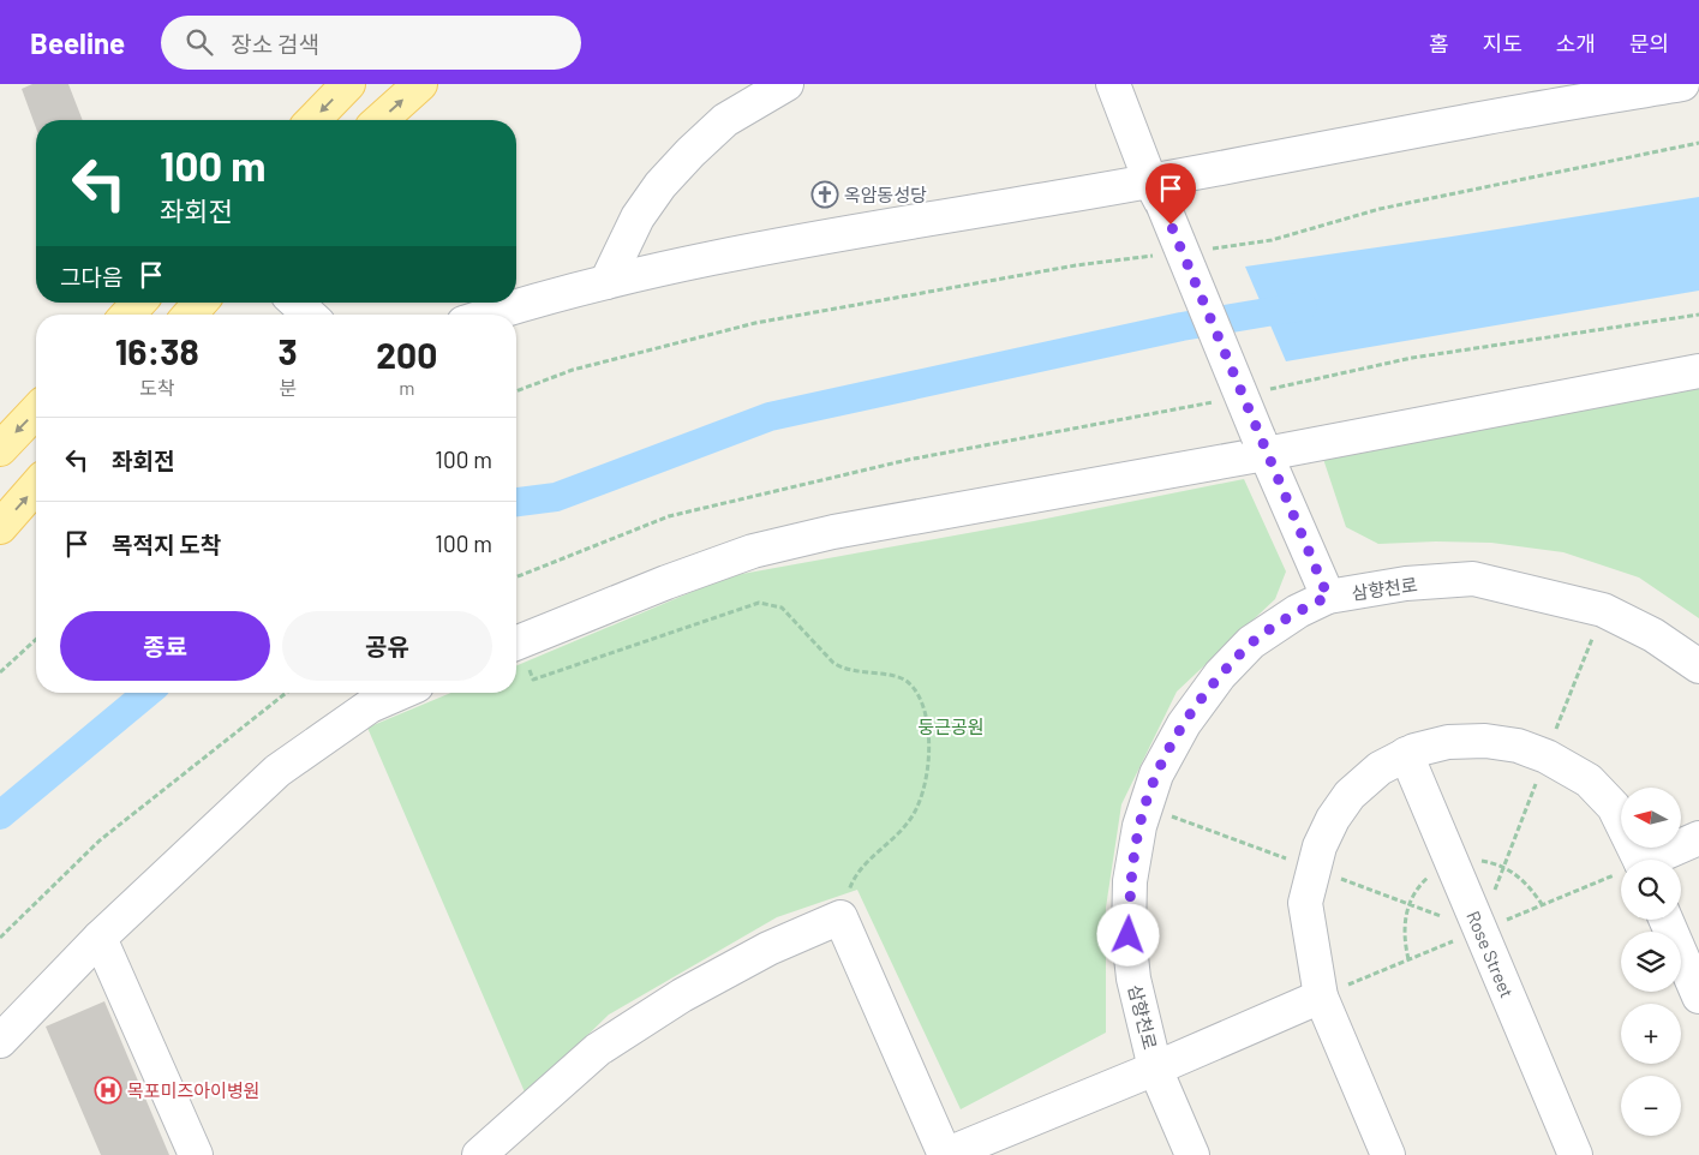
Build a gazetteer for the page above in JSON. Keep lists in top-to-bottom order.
{
  "streets": {
    "street": ["삼향천로", "Rose Street"]
  },
  "parks": ["둥근공원"],
  "places": {
    "church": ["옥암동성당"],
    "hospital": ["목포미즈아이병원"]
  },
  "north": "left",
  "page": {
    "header": "Beeline",
    "search": "장소 검색",
    "nav": [
      "홈",
      "지도",
      "소개",
      "문의"
    ],
    "turn": ["100 m", "좌회전"],
    "then": "그다음",
    "eta": [
      "16:38",
      "도착",
      "3",
      "분",
      "200",
      "m"
    ],
    "list": [
      {
        "name": "좌회전",
        "value": "100 m"
      },
      {
        "name": "목적지 도착",
        "value": "100 m"
      }
    ],
    "buttons": ["종료", "공유"],
    "map_buttons": ["+", "−"]
  }
}
